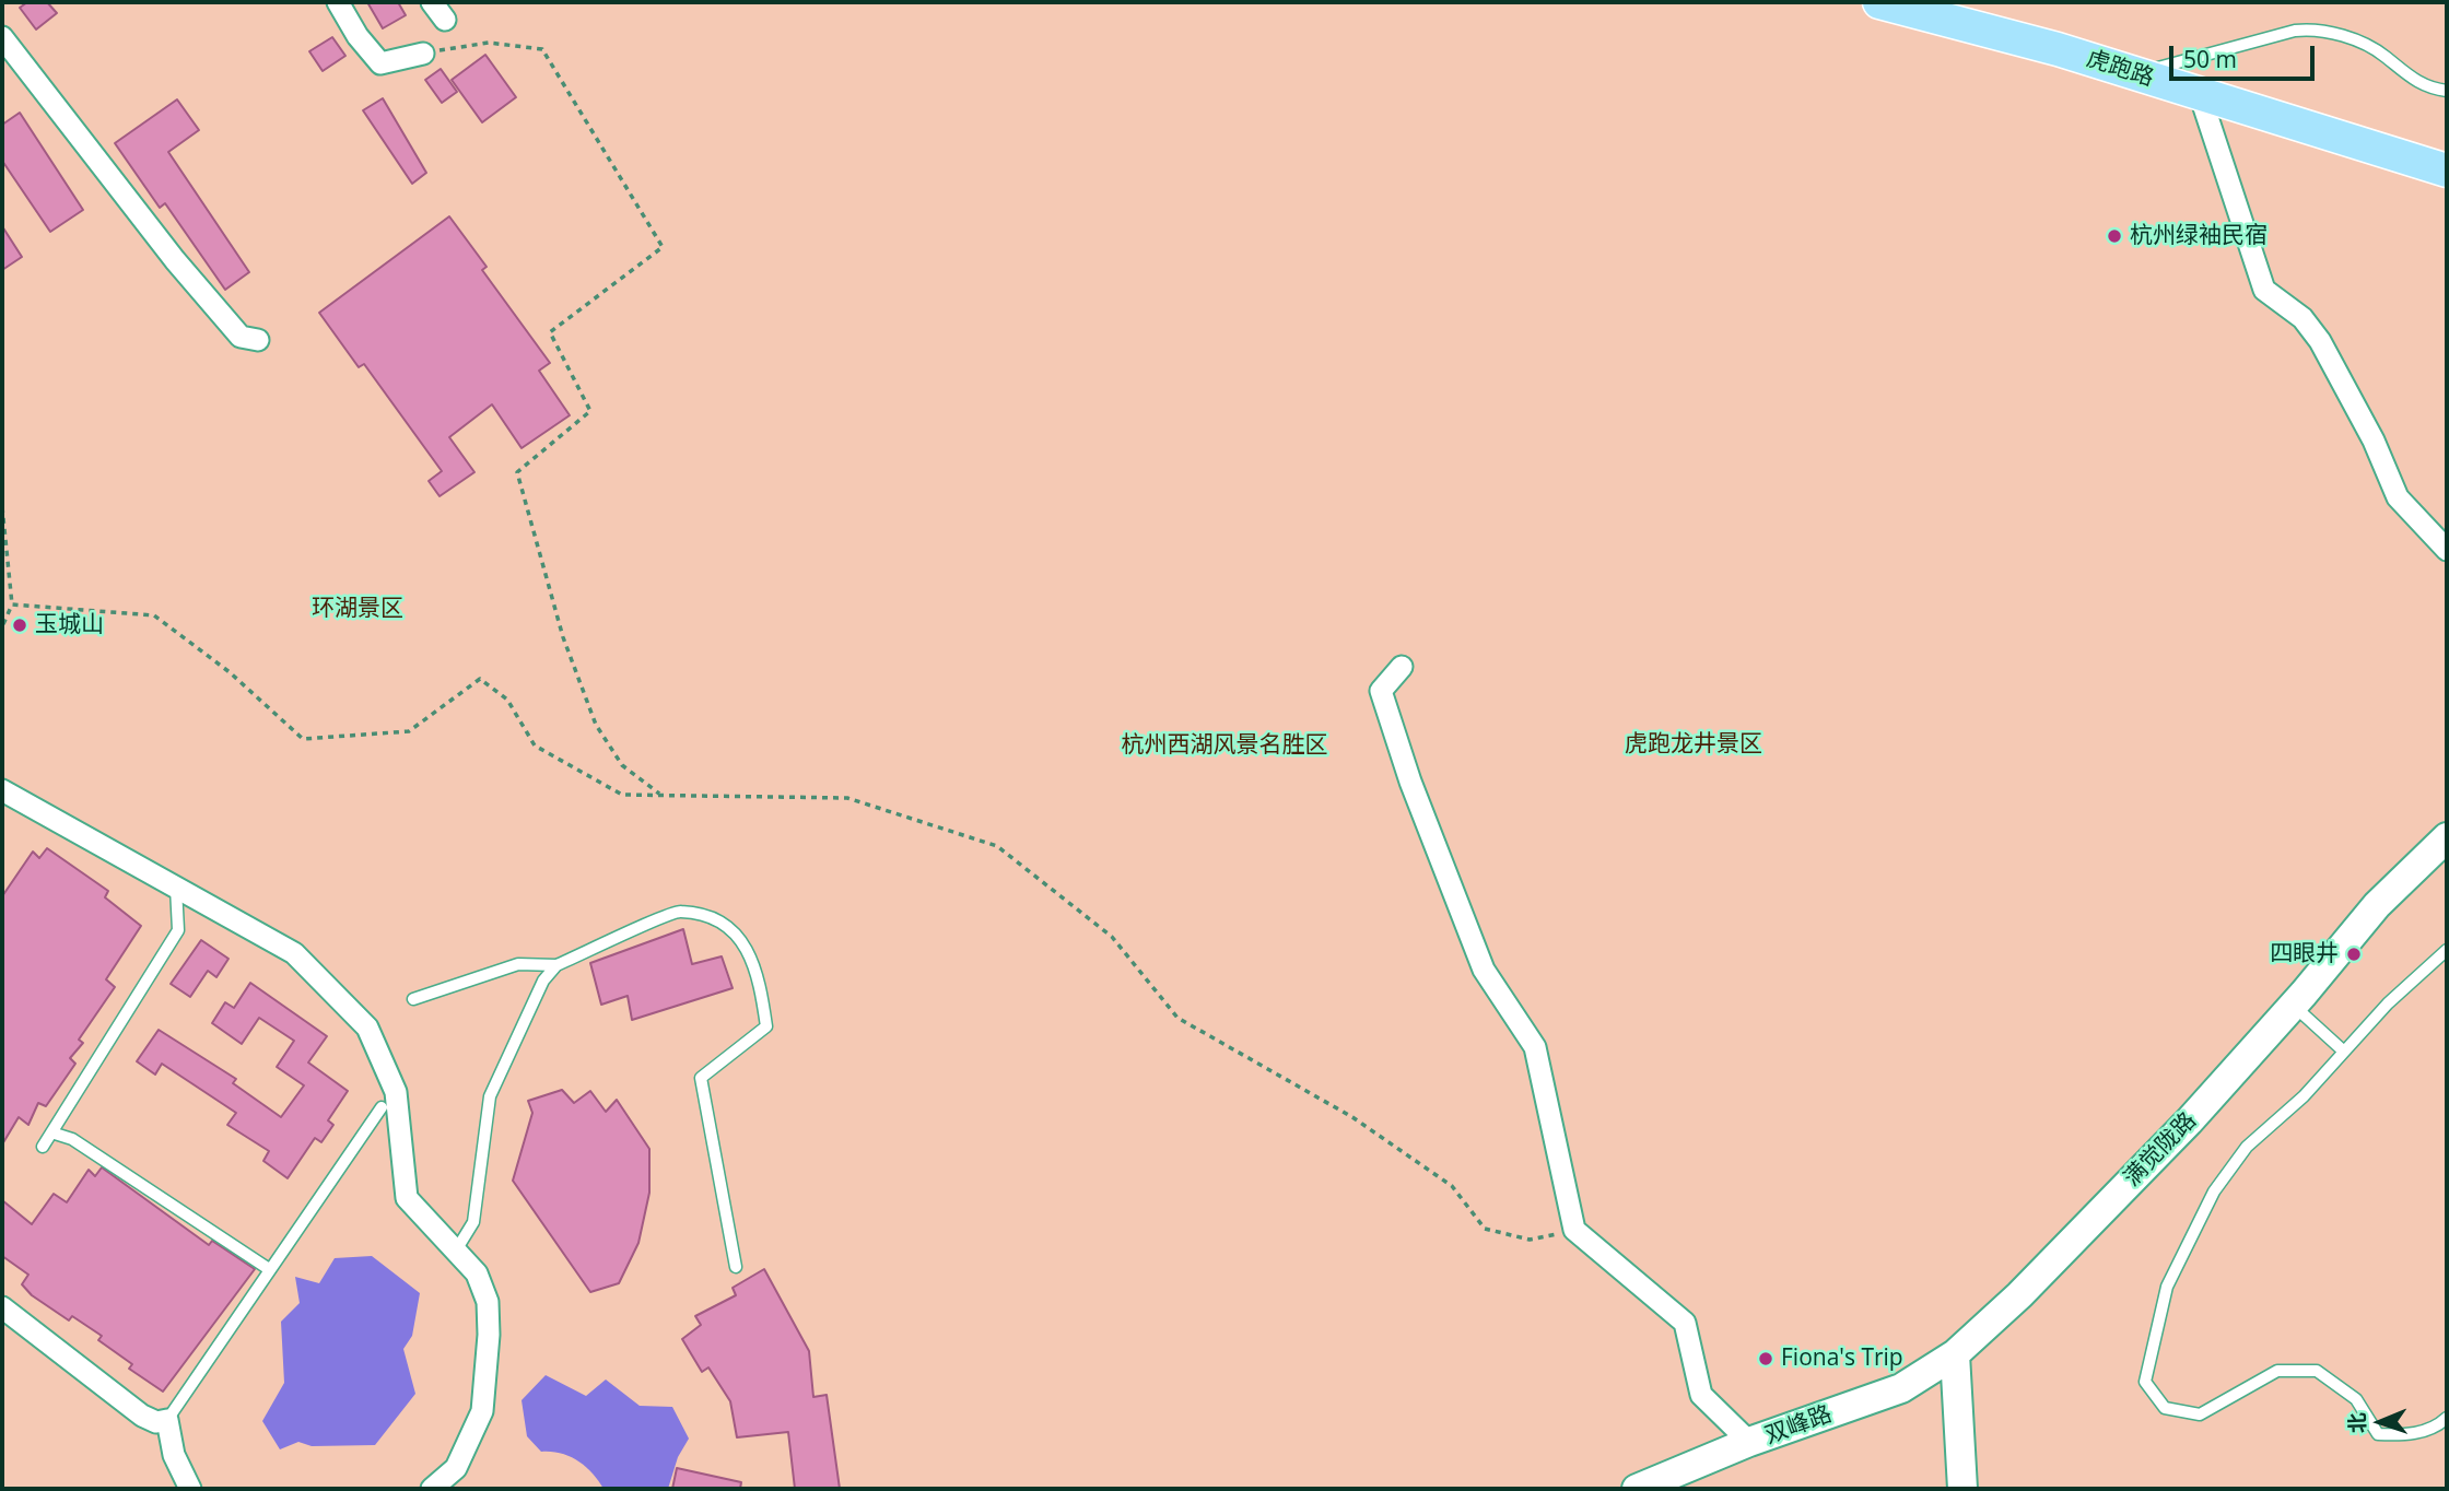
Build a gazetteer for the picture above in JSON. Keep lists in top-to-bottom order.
{
  "streets": {
    "main road": ["虎跑路", "满觉陇路", "双峰路"]
  },
  "crossings": [
    ["满觉陇路", "双峰路"]
  ],
  "parks": ["环湖景区", "虎跑龙井景区", "杭州西湖风景名胜区"],
  "places": [
    "杭州绿袖民宿",
    "玉城山",
    "四眼井",
    "Fiona's Trip"
  ],
  "scale_bar": "50 m",
  "north": "left"
}
